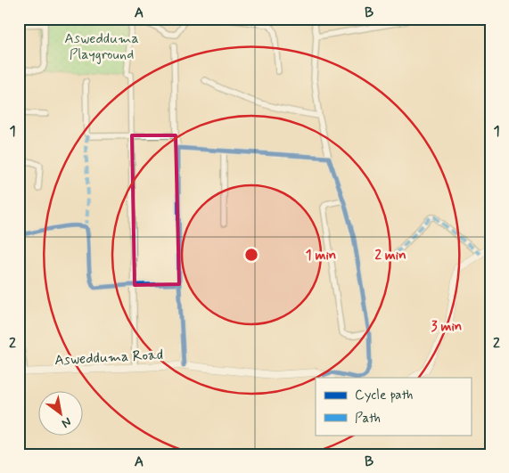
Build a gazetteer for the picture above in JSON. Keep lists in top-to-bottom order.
{
  "streets": {
    "street": ["Aswedduma Road"]
  },
  "parks": ["Aswedduma Playground"],
  "legend": ["Cycle path", "Path"],
  "north": "bottom right",
  "grid": {
    "columns": ["A", "B"],
    "rows": ["1", "2"]
  },
  "rings": ["1 min", "2 min", "3 min"]
}
